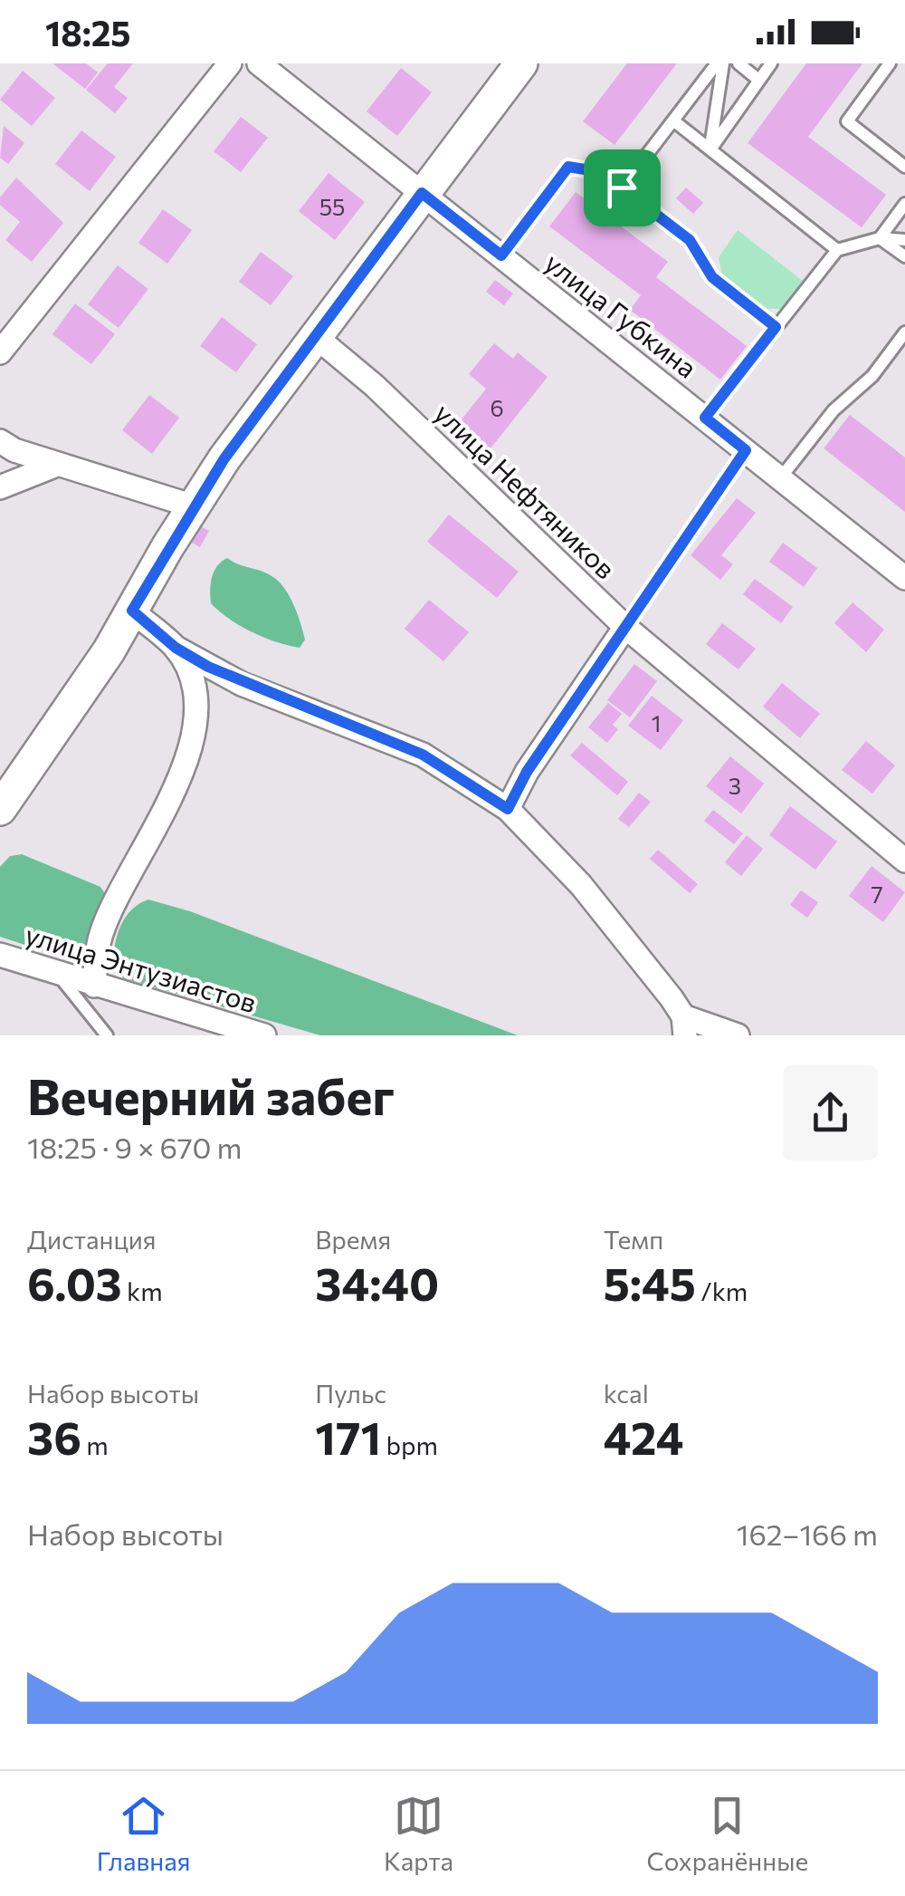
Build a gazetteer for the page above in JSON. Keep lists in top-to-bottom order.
{
  "streets": {
    "street": ["улица Губкина", "улица Нефтяников", "улица Энтузиастов"]
  },
  "house_numbers": [
    "55",
    "6",
    "1",
    "3",
    "7"
  ],
  "page": {
    "status": "18:25",
    "heading": ["Вечерний забег", "18:25 · 9 × 670 m"],
    "stats": [
      ["Дистанция", "6.03 km"],
      ["Время", "34:40"],
      ["Темп", "5:45 /km"],
      ["Набор высоты", "36 m"],
      ["Пульс", "171 bpm"],
      ["kcal", "424"]
    ],
    "chart": ["Набор высоты", "162–166 m"],
    "tabs": ["Главная", "Карта", "Сохранённые"]
  }
}
